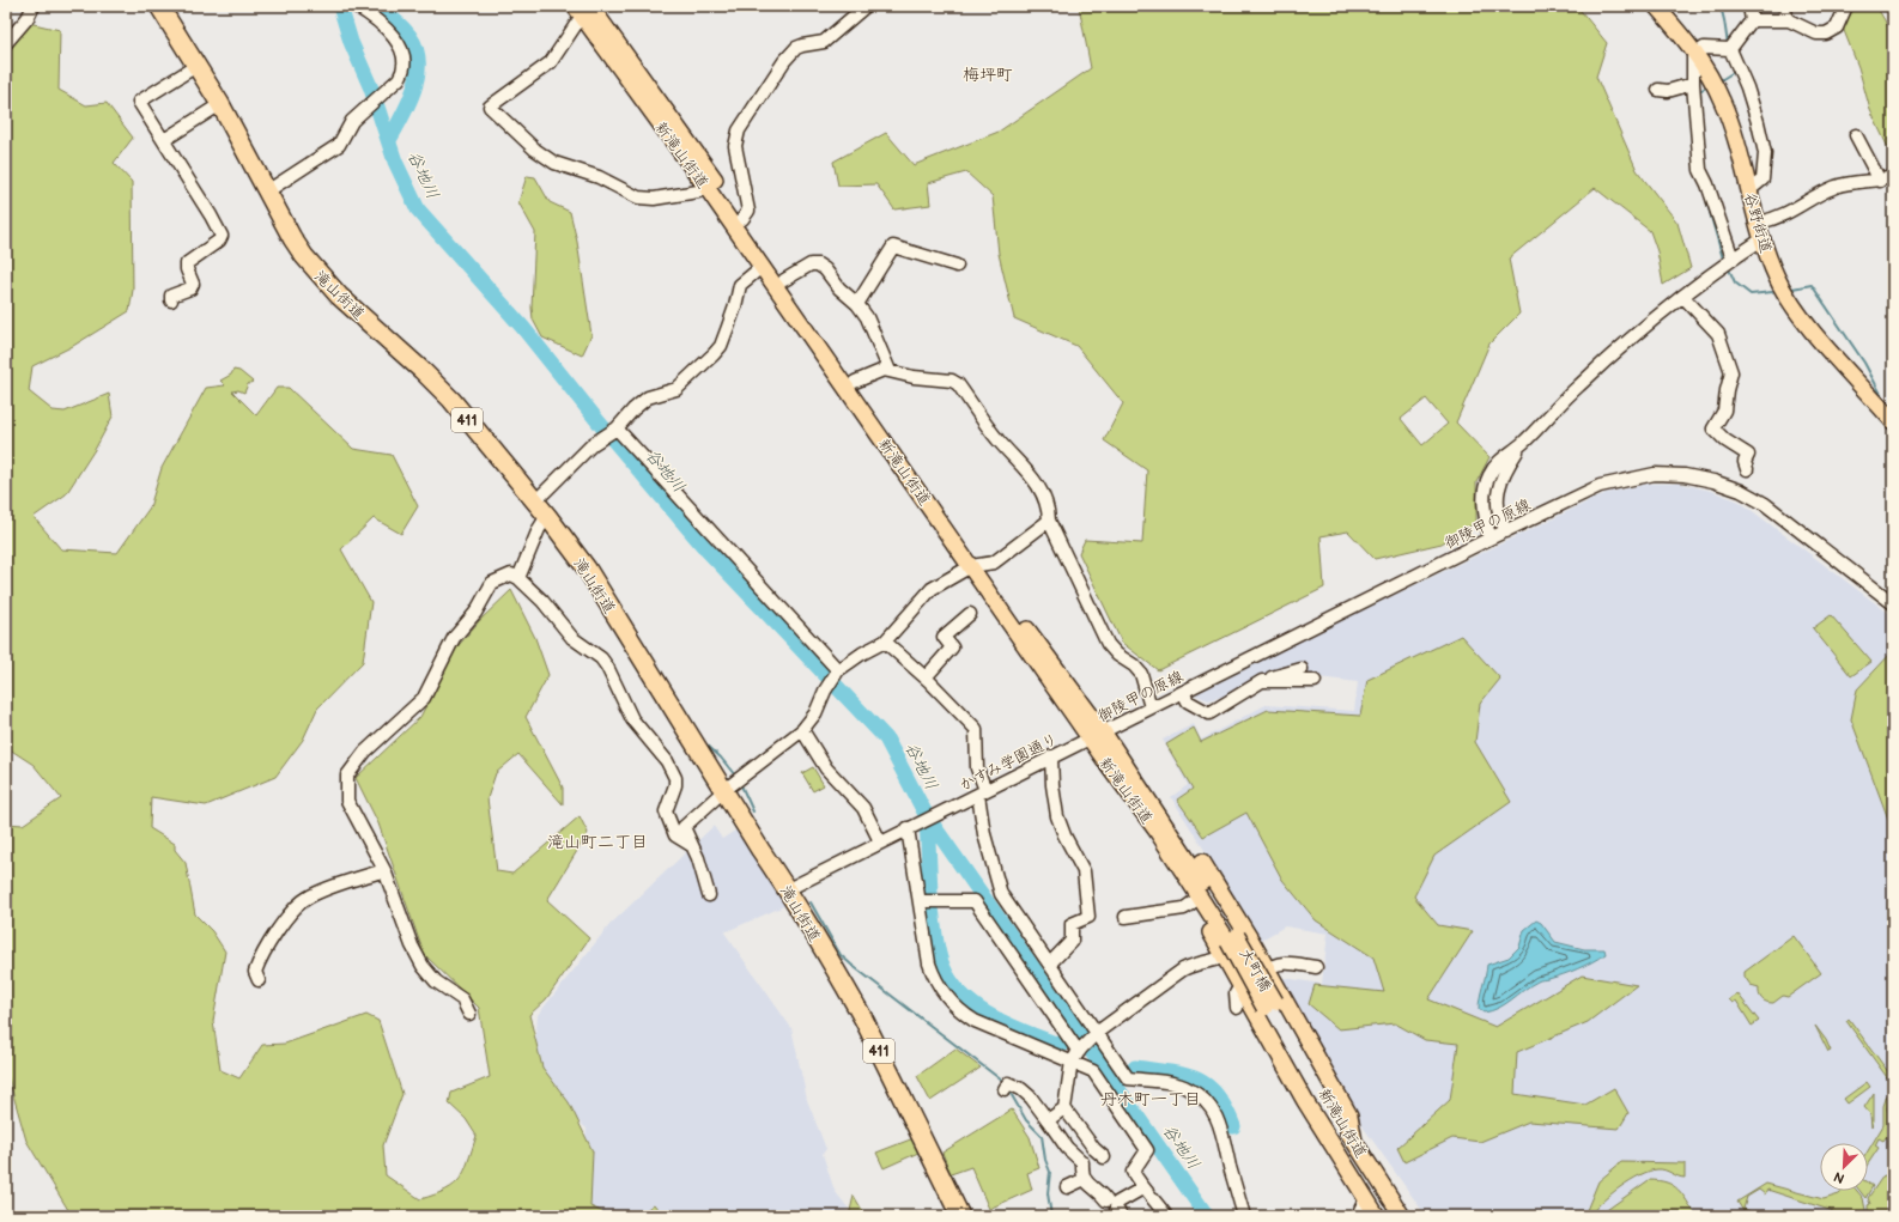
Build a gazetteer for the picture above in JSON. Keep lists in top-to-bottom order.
{
  "streets": {
    "highway": ["滝山街道", "411"],
    "main road": ["新滝山街道", "谷野街道", "大町橋"],
    "street": ["御陵甲の原線", "かすみ学園通り"]
  },
  "crossings": [
    ["新滝山街道", "御陵甲の原線"],
    ["新滝山街道", "かすみ学園通り"],
    ["新滝山街道", "大町橋"],
    ["御陵甲の原線", "かすみ学園通り"]
  ],
  "districts": ["梅坪町", "滝山町二丁目", "丹木町一丁目"],
  "water": ["谷地川"],
  "north": "bottom left"
}
